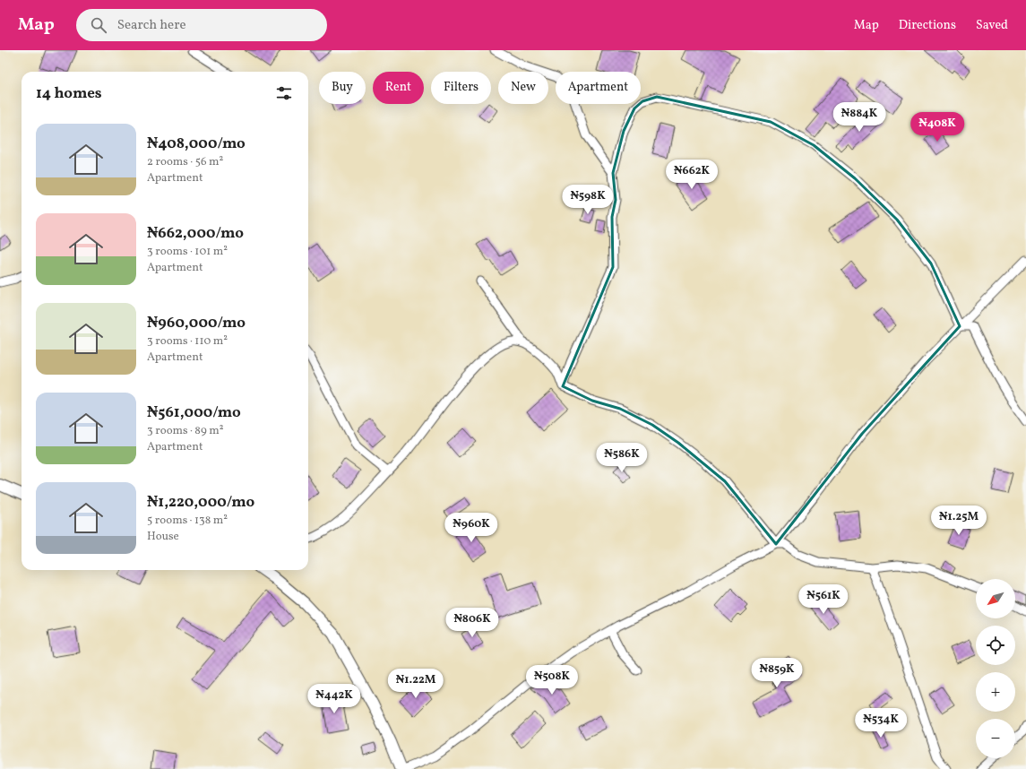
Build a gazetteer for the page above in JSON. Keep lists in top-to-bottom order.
{
  "north": "bottom left",
  "page": {
    "header": "Map",
    "search": "Search here",
    "nav": ["Map", "Directions", "Saved"],
    "chip": [
      "Buy",
      "Rent",
      "Filters",
      "New",
      "Apartment"
    ],
    "heading": "14 homes",
    "price": [
      "₦884K",
      "₦408K",
      "₦662K",
      "₦598K",
      "₦586K",
      "₦1.25M",
      "₦960K",
      "₦561K",
      "₦806K",
      "₦859K",
      "₦508K",
      "₦1.22M",
      "₦442K",
      "₦534K"
    ],
    "list": [
      {
        "name": "₦408,000/mo",
        "note": "2 rooms · 56 m² · Apartment"
      },
      {
        "name": "₦662,000/mo",
        "note": "3 rooms · 101 m² · Apartment"
      },
      {
        "name": "₦960,000/mo",
        "note": "3 rooms · 110 m² · Apartment"
      },
      {
        "name": "₦561,000/mo",
        "note": "3 rooms · 89 m² · Apartment"
      },
      {
        "name": "₦1,220,000/mo",
        "note": "5 rooms · 138 m² · House"
      }
    ],
    "map_buttons": ["+", "−"]
  }
}
